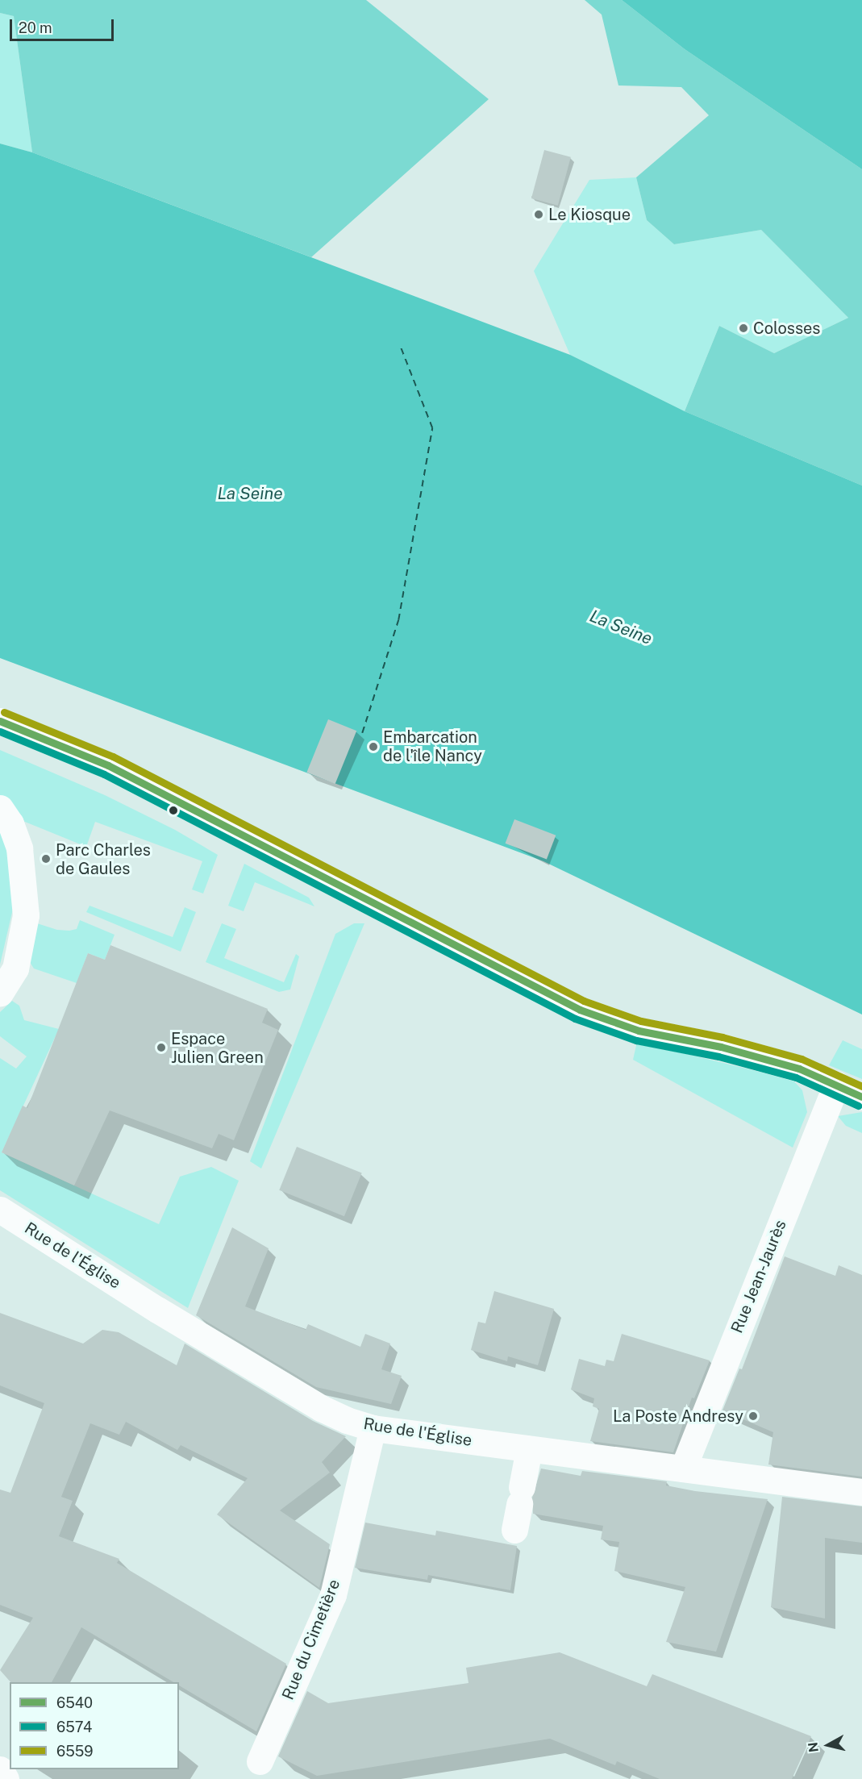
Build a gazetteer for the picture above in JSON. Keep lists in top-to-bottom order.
{
  "streets": {
    "street": ["Rue de l'Église", "Rue Jean-Jaurès", "Rue du Cimetière"]
  },
  "crossings": [
    ["Rue de l'Église", "Rue Jean-Jaurès"],
    ["Rue de l'Église", "Rue du Cimetière"]
  ],
  "water": ["La Seine"],
  "places": [
    "Le Kiosque",
    "Colosses",
    "Embarcation de l'île Nancy",
    "Parc Charles de Gaules",
    "Espace Julien Green",
    "La Poste Andresy"
  ],
  "lines": ["transit line 6559", "transit line 6540", "transit line 6574"],
  "legend": ["6540", "6574", "6559"],
  "scale_bar": "20 m",
  "north": "left"
}
